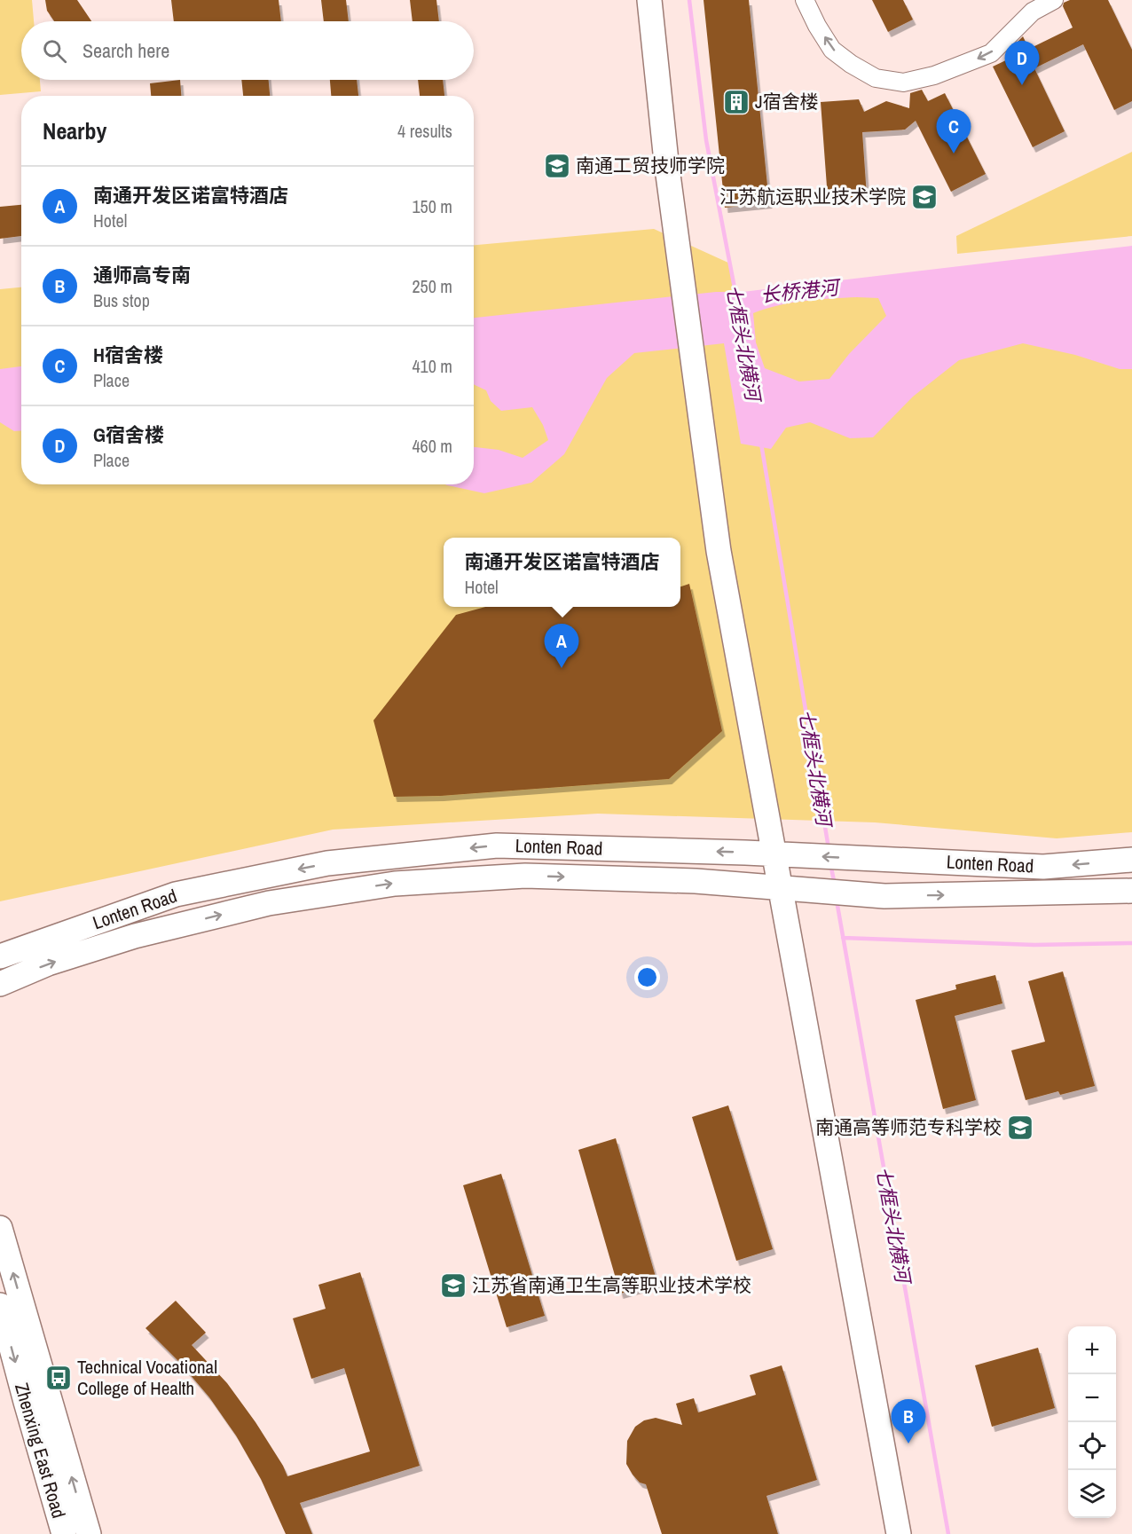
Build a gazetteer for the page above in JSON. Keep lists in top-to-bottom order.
{
  "streets": {
    "main road": ["Lonten Road", "Zhenxing East Road"]
  },
  "water": ["长桥港河", "七框头北横河"],
  "places": {
    "building": ["J宿舍楼"],
    "school or university": [
      "南通工贸技师学院",
      "江苏航运职业技术学院",
      "南通高等师范专科学校",
      "江苏省南通卫生高等职业技术学校"
    ],
    "bus stop": ["Technical Vocational College of Health"]
  },
  "page": {
    "search": "Search here",
    "pins": [
      "D",
      "C",
      "A",
      "B"
    ],
    "heading": ["Nearby", "4 results"],
    "list": [
      {
        "mark": "A",
        "name": "南通开发区诺富特酒店",
        "note": "Hotel",
        "value": "150 m"
      },
      {
        "mark": "B",
        "name": "通师高专南",
        "note": "Bus stop",
        "value": "250 m"
      },
      {
        "mark": "C",
        "name": "H宿舍楼",
        "note": "Place",
        "value": "410 m"
      },
      {
        "mark": "D",
        "name": "G宿舍楼",
        "note": "Place",
        "value": "460 m"
      }
    ],
    "popup": ["南通开发区诺富特酒店", "Hotel"],
    "map_buttons": ["+", "−"]
  }
}
